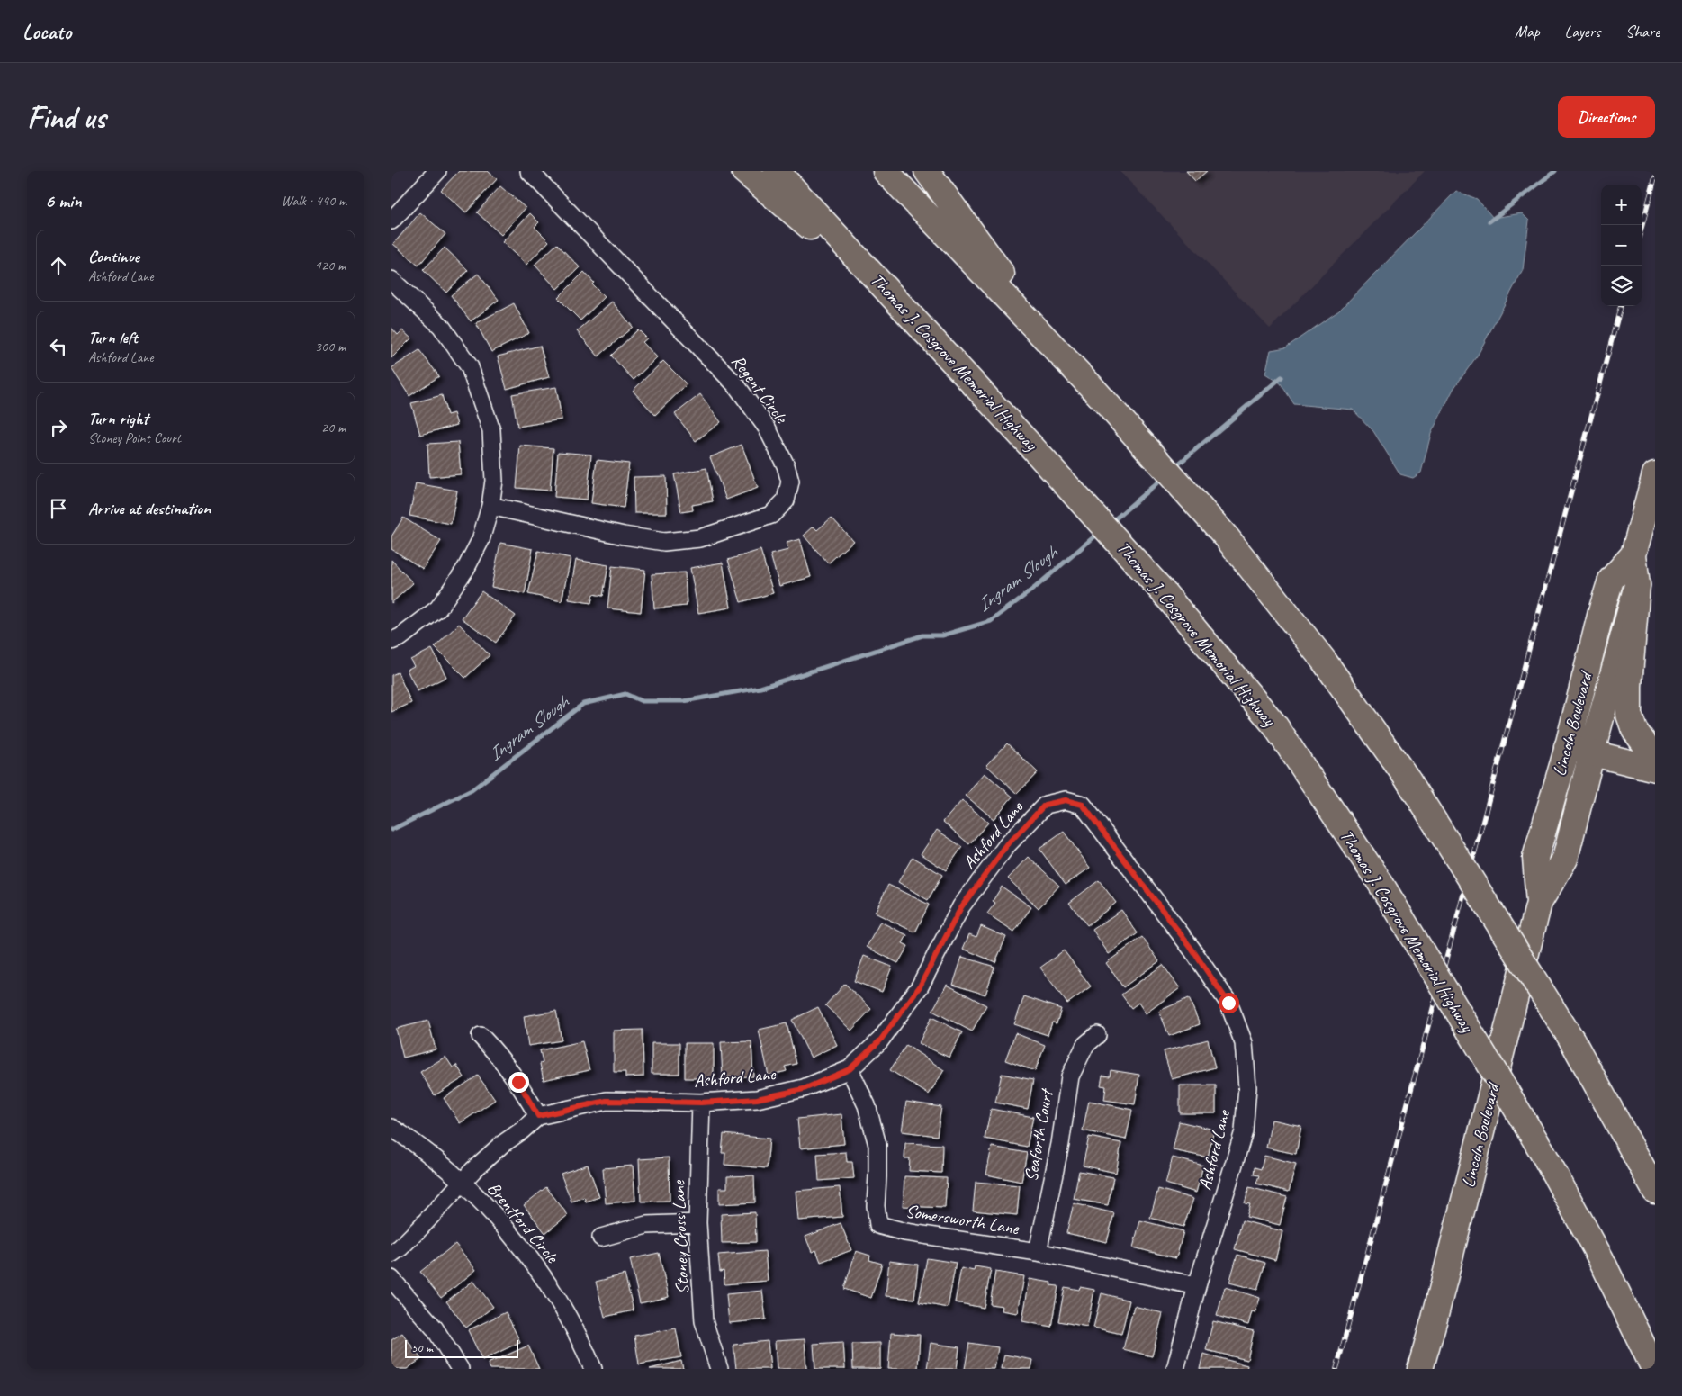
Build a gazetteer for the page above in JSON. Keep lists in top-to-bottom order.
{
  "streets": {
    "main road": ["Thomas J. Cosgrove Memorial Highway", "Lincoln Boulevard"],
    "street": [
      "Regent Circle",
      "Ashford Lane",
      "Seaforth Court",
      "Somersworth Lane",
      "Brentford Circle",
      "Stoney Cross Lane"
    ]
  },
  "crossings": [
    ["Ashford Lane", "Somersworth Lane"],
    ["Ashford Lane", "Brentford Circle"],
    ["Ashford Lane", "Stoney Cross Lane"],
    ["Seaforth Court", "Somersworth Lane"]
  ],
  "water": ["Ingram Slough"],
  "scale_bar": "50 m",
  "page": {
    "header": "Locato",
    "nav": ["Map", "Layers", "Share"],
    "buttons": "Directions",
    "title": "Find us",
    "heading": ["6 min", "Walk · 440 m"],
    "map_buttons": ["+", "−"],
    "list": [
      ["Continue", "Ashford Lane", "120 m"],
      ["Turn left", "Ashford Lane", "300 m"],
      ["Turn right", "Stoney Point Court", "20 m"],
      "Arrive at destination"
    ],
    "scale": "50 m"
  }
}
